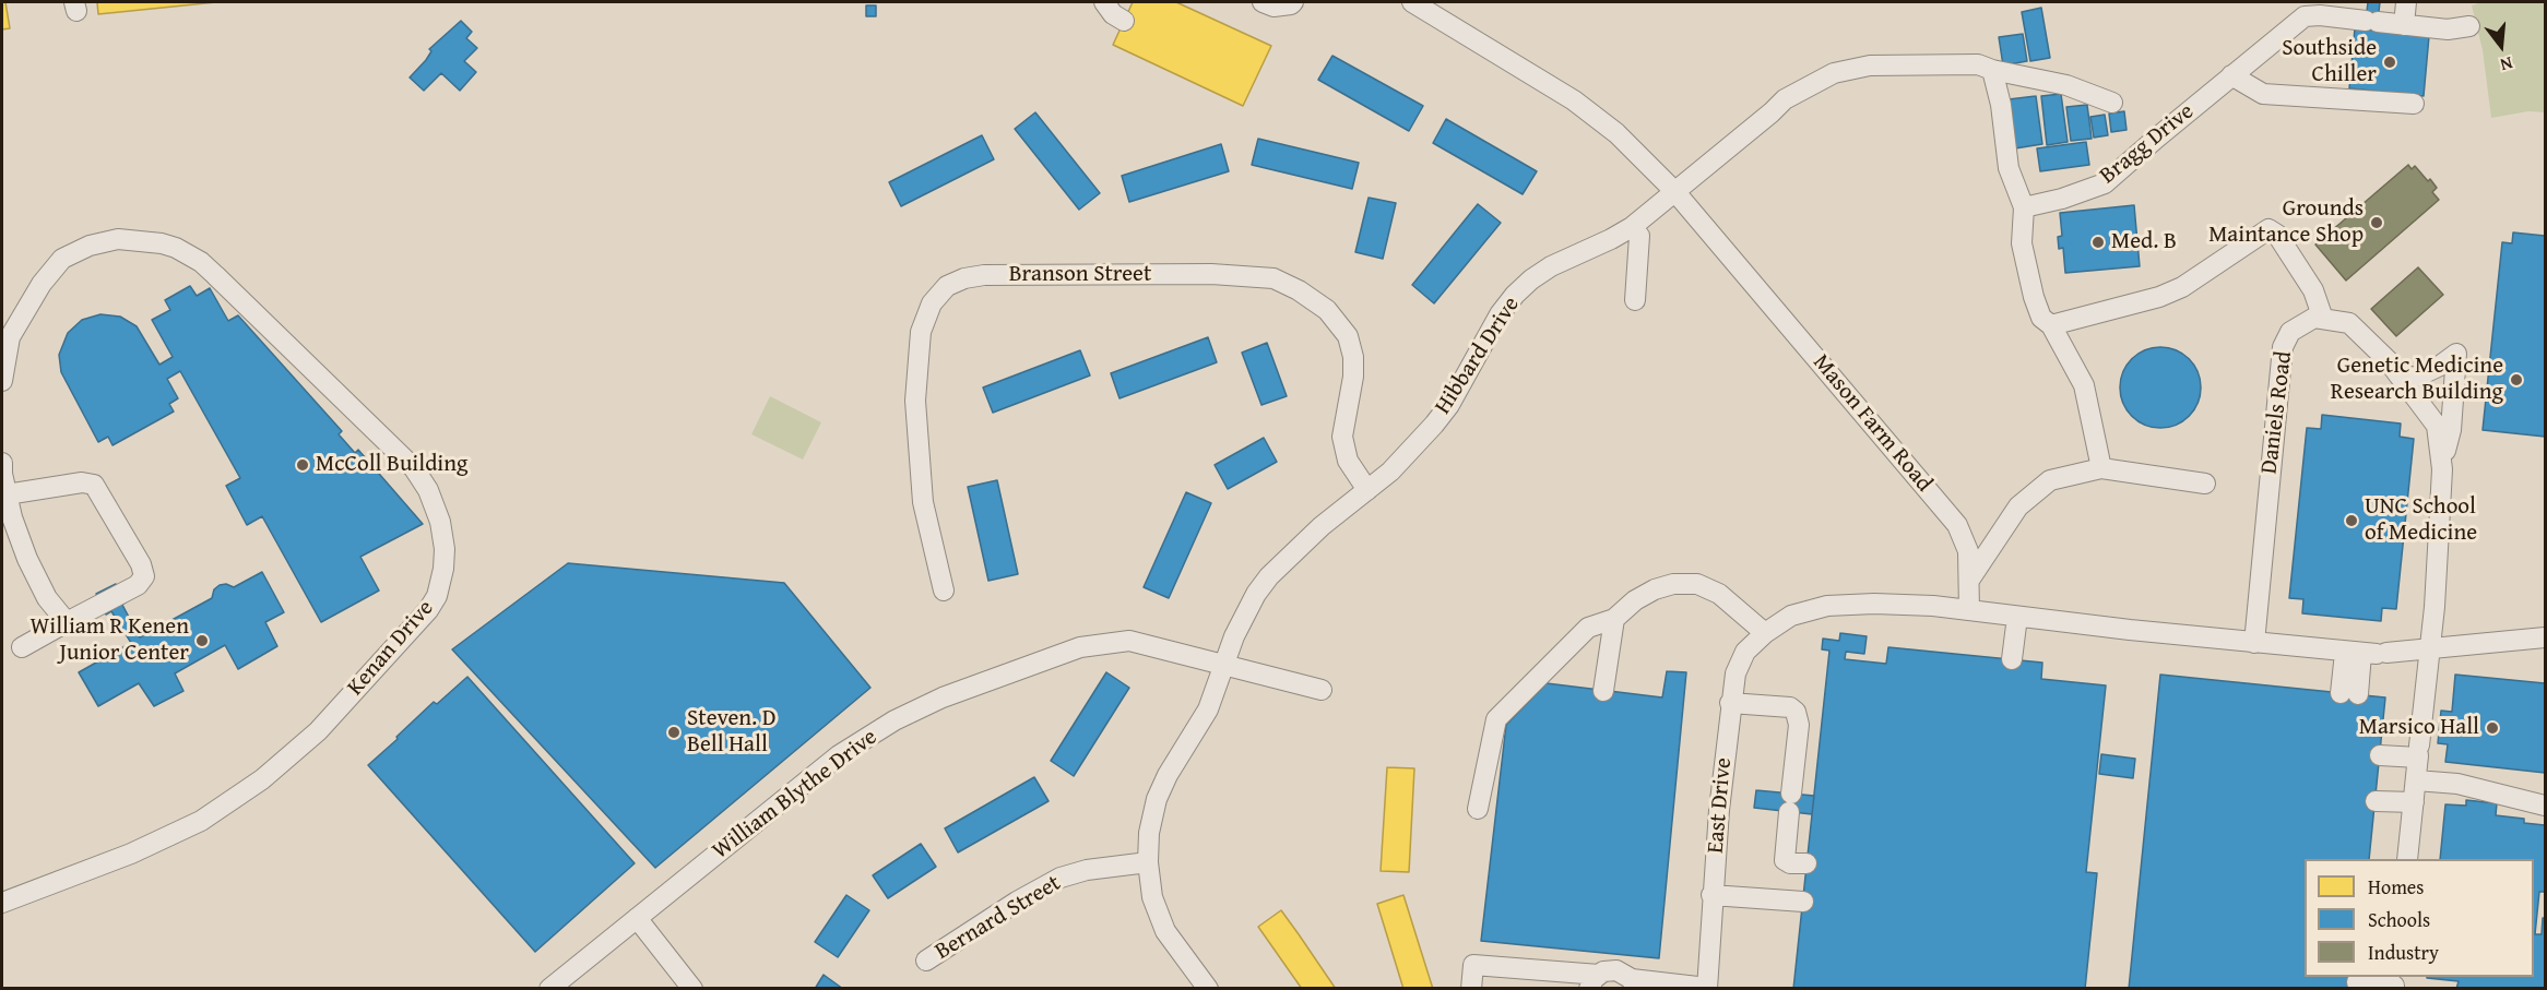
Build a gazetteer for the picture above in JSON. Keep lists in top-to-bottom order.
{
  "streets": {
    "street": [
      "Bragg Drive",
      "Branson Street",
      "Hibbard Drive",
      "Daniels Road",
      "Mason Farm Road",
      "Kenan Drive",
      "William Blythe Drive",
      "East Drive",
      "Bernard Street"
    ]
  },
  "crossings": [
    ["Branson Street", "Hibbard Drive"],
    ["Hibbard Drive", "Mason Farm Road"],
    ["Hibbard Drive", "William Blythe Drive"],
    ["Hibbard Drive", "Bernard Street"],
    ["Mason Farm Road", "East Drive"]
  ],
  "places": [
    "Southside Chiller",
    "Grounds Maintance Shop",
    "Med. B",
    "Genetic Medicine Research Building",
    "McColl Building",
    "UNC School of Medicine",
    "William R Kenen Junior Center",
    "Marsico Hall",
    "Steven. D Bell Hall"
  ],
  "legend": ["Homes", "Schools", "Industry"],
  "north": "bottom"
}
